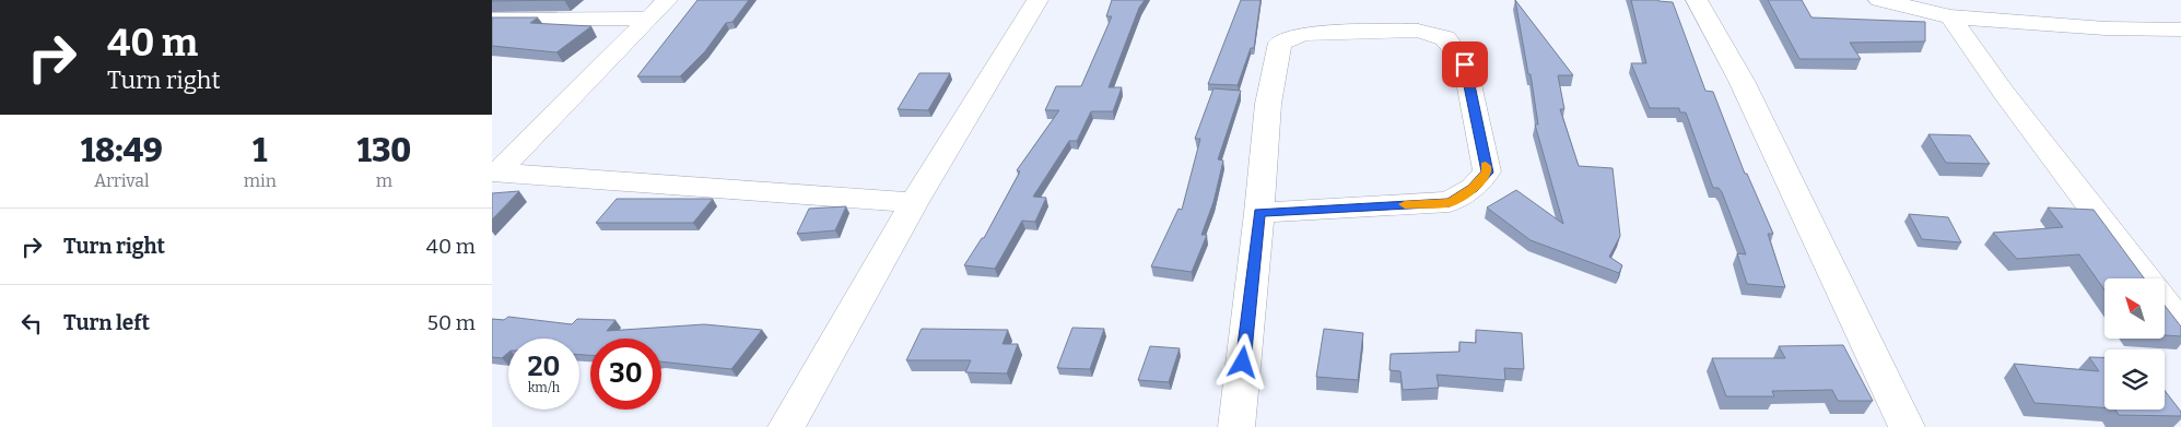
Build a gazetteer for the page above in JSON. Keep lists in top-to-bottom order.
{
  "north": "top left",
  "page": {
    "turn": ["40 m", "Turn right"],
    "eta": [
      "18:49",
      "Arrival",
      "1",
      "min",
      "130",
      "m"
    ],
    "list": [
      {
        "name": "Turn right",
        "value": "40 m"
      },
      {
        "name": "Turn left",
        "value": "50 m"
      }
    ],
    "speed": "20 km/h",
    "limit": "30"
  }
}
